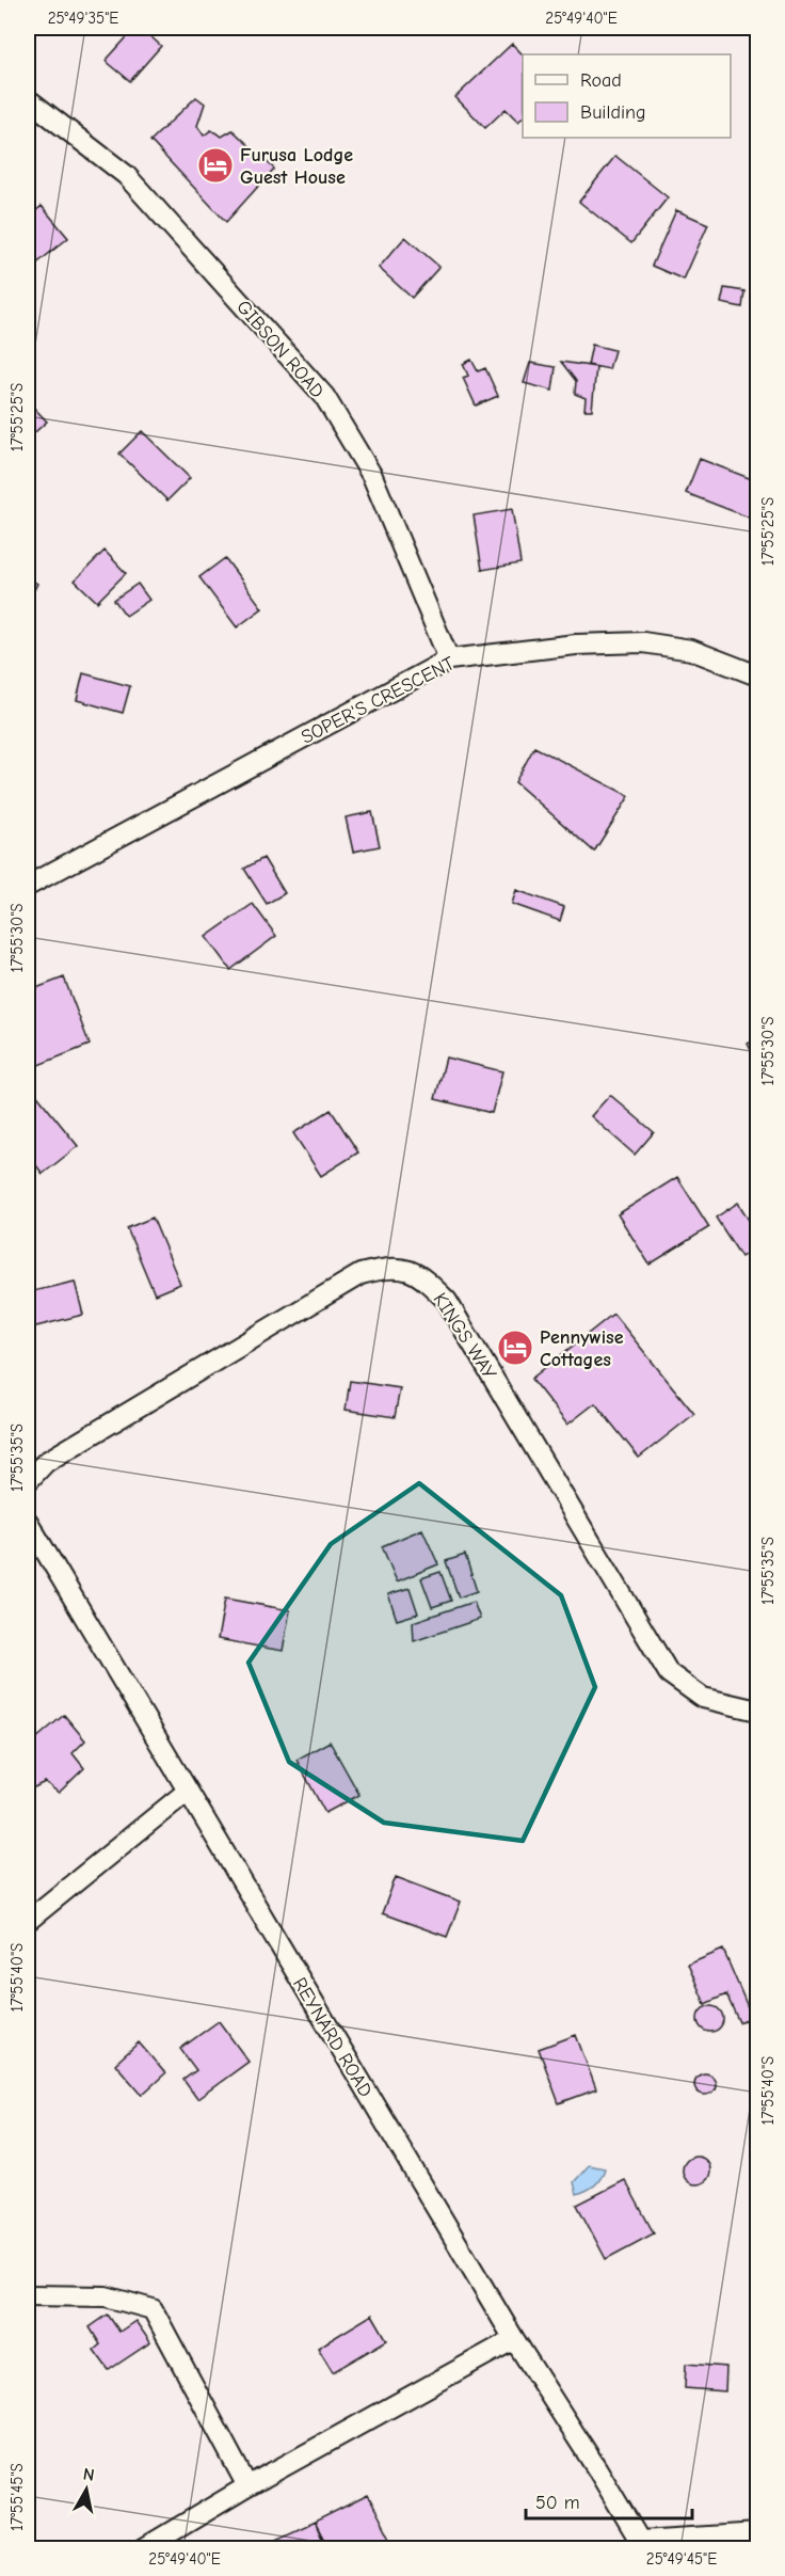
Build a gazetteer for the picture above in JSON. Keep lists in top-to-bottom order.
{
  "streets": {
    "street": [
      "GIBSON ROAD",
      "SOPER'S CRESCENT",
      "KINGS WAY",
      "REYNARD ROAD"
    ]
  },
  "crossings": [
    ["GIBSON ROAD", "SOPER'S CRESCENT"]
  ],
  "places": {
    "hotel": ["Furusa Lodge Guest House", "Pennywise Cottages"]
  },
  "legend": ["Road", "Building"],
  "scale_bar": "50 m",
  "north": "top",
  "coordinates": [
    "25°49'35\"E",
    "25°49'40\"E",
    "17°55'25\"S",
    "17°55'30\"S",
    "17°55'35\"S",
    "17°55'40\"S",
    "17°55'45\"S",
    "25°49'45\"E"
  ]
}
